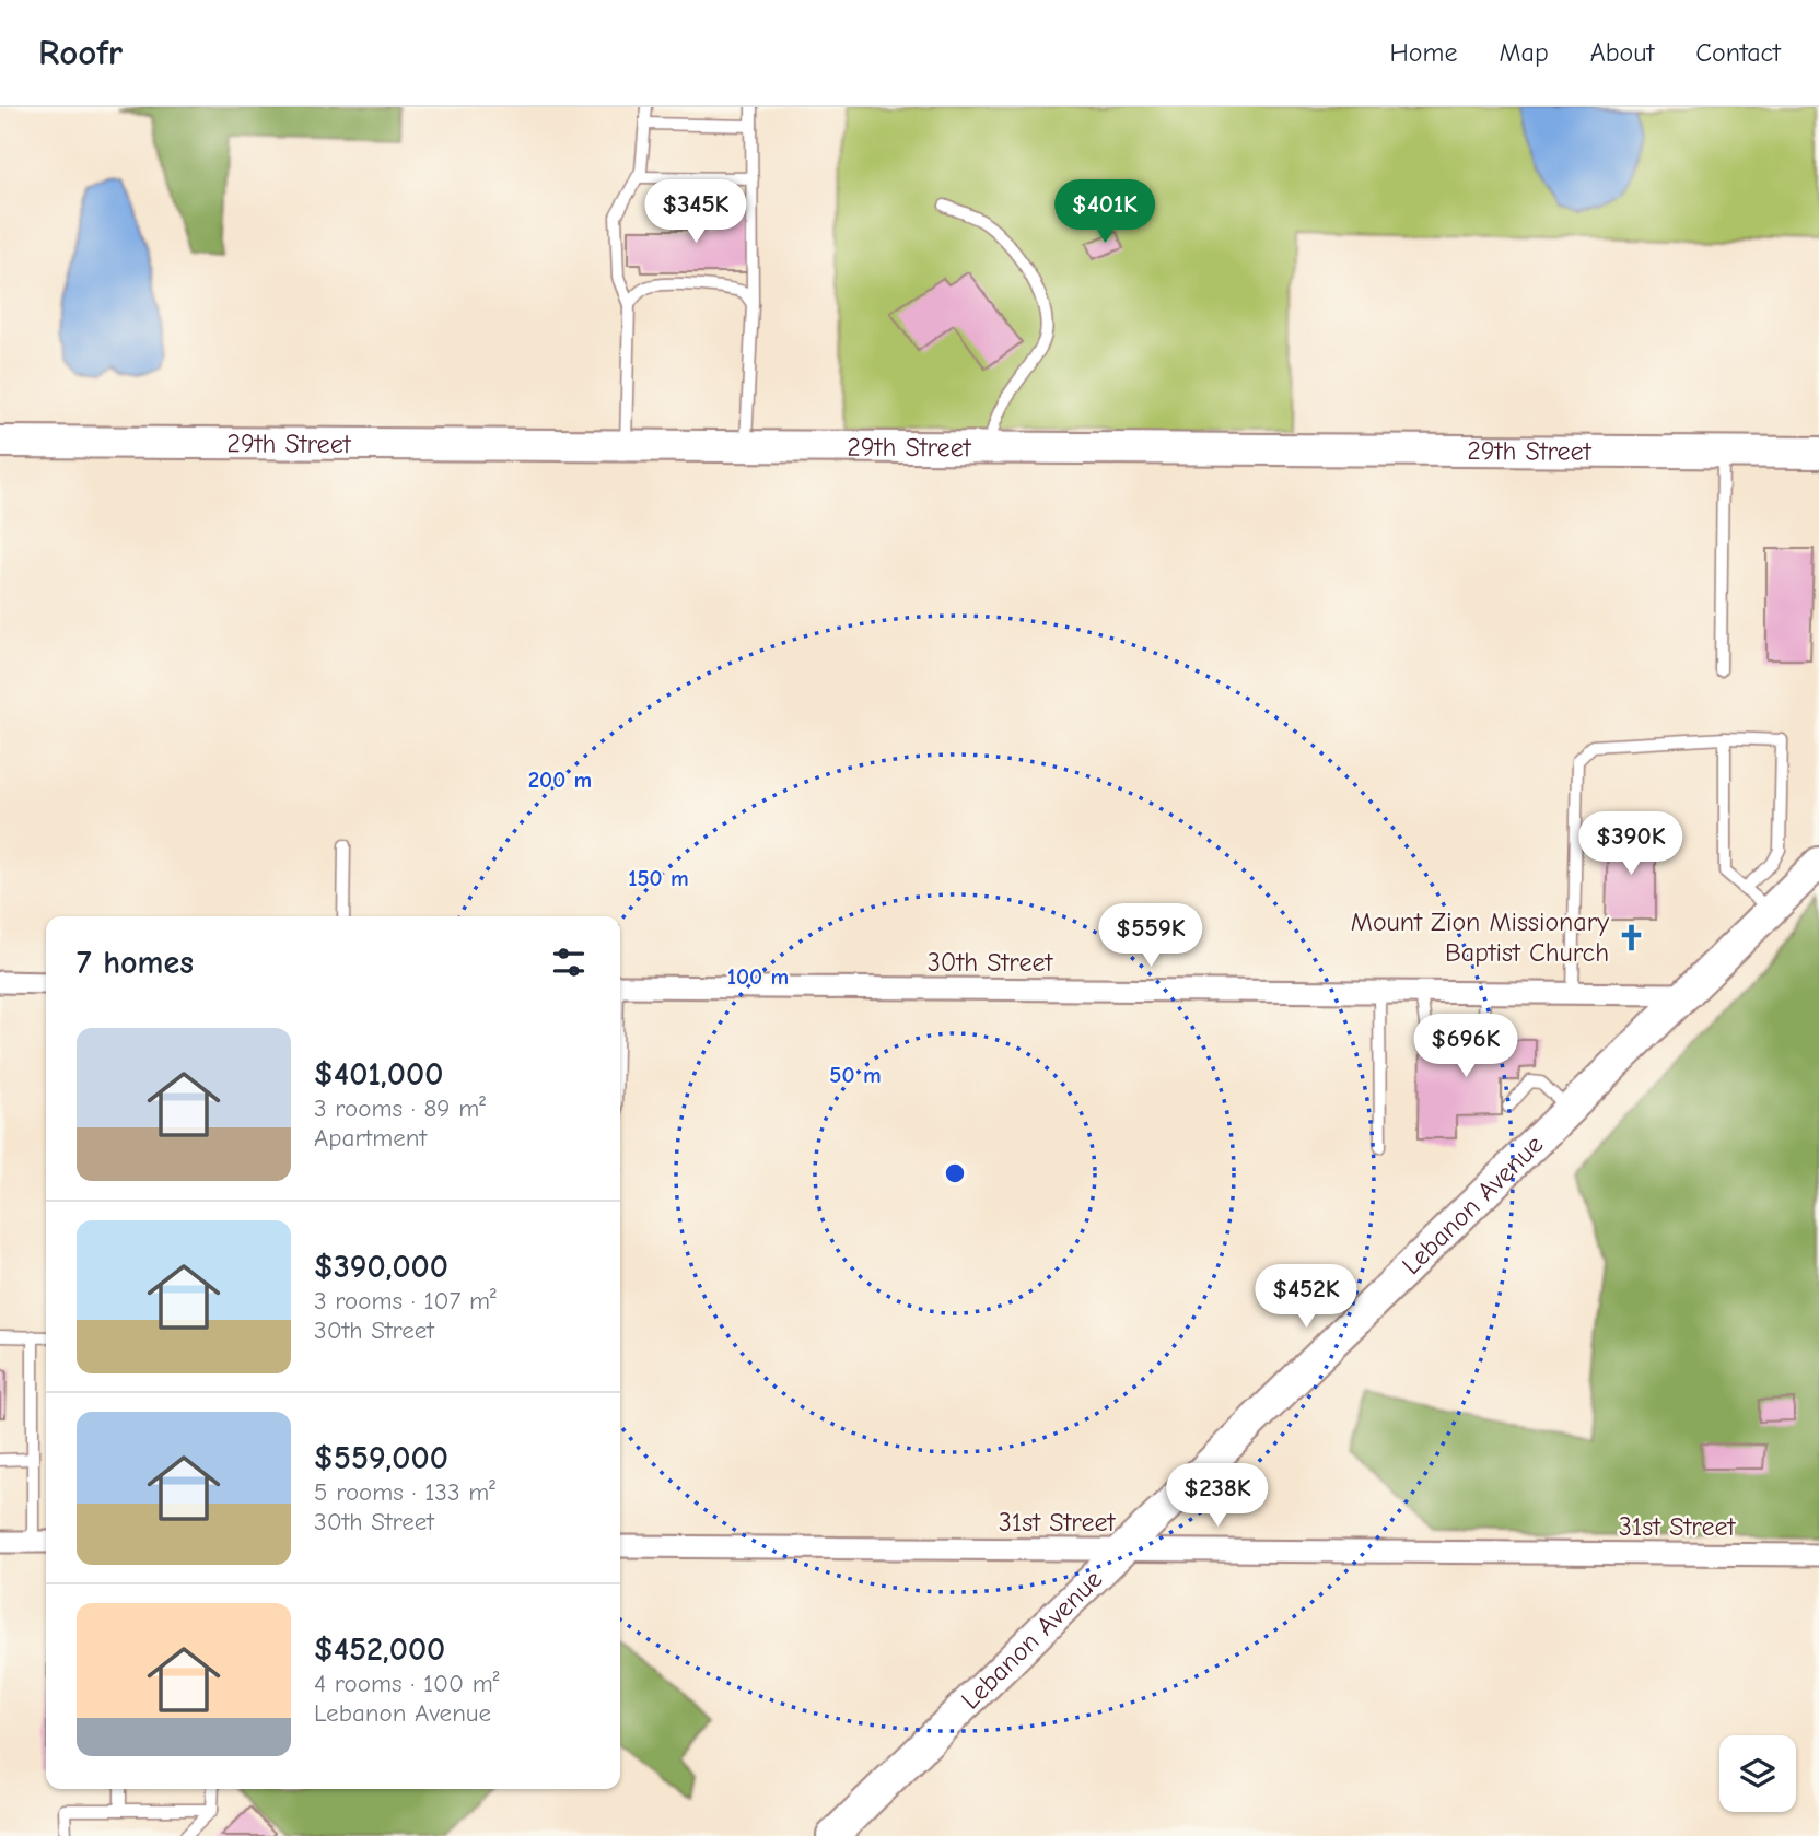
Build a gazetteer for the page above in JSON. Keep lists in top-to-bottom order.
{
  "streets": {
    "street": [
      "29th Street",
      "30th Street",
      "Lebanon Avenue",
      "31st Street"
    ]
  },
  "crossings": [
    ["30th Street", "Lebanon Avenue"],
    ["Lebanon Avenue", "31st Street"]
  ],
  "places": {
    "church": ["Mount Zion Missionary Baptist Church"]
  },
  "page": {
    "header": "Roofr",
    "nav": [
      "Home",
      "Map",
      "About",
      "Contact"
    ],
    "price": [
      "$345K",
      "$401K",
      "$390K",
      "$559K",
      "$696K",
      "$452K",
      "$238K"
    ],
    "heading": "7 homes",
    "list": [
      {
        "name": "$401,000",
        "note": "3 rooms · 89 m² · Apartment"
      },
      {
        "name": "$390,000",
        "note": "3 rooms · 107 m² · 30th Street"
      },
      {
        "name": "$559,000",
        "note": "5 rooms · 133 m² · 30th Street"
      },
      {
        "name": "$452,000",
        "note": "4 rooms · 100 m² · Lebanon Avenue"
      }
    ]
  },
  "rings": [
    "200 m",
    "150 m",
    "100 m",
    "50 m"
  ]
}
